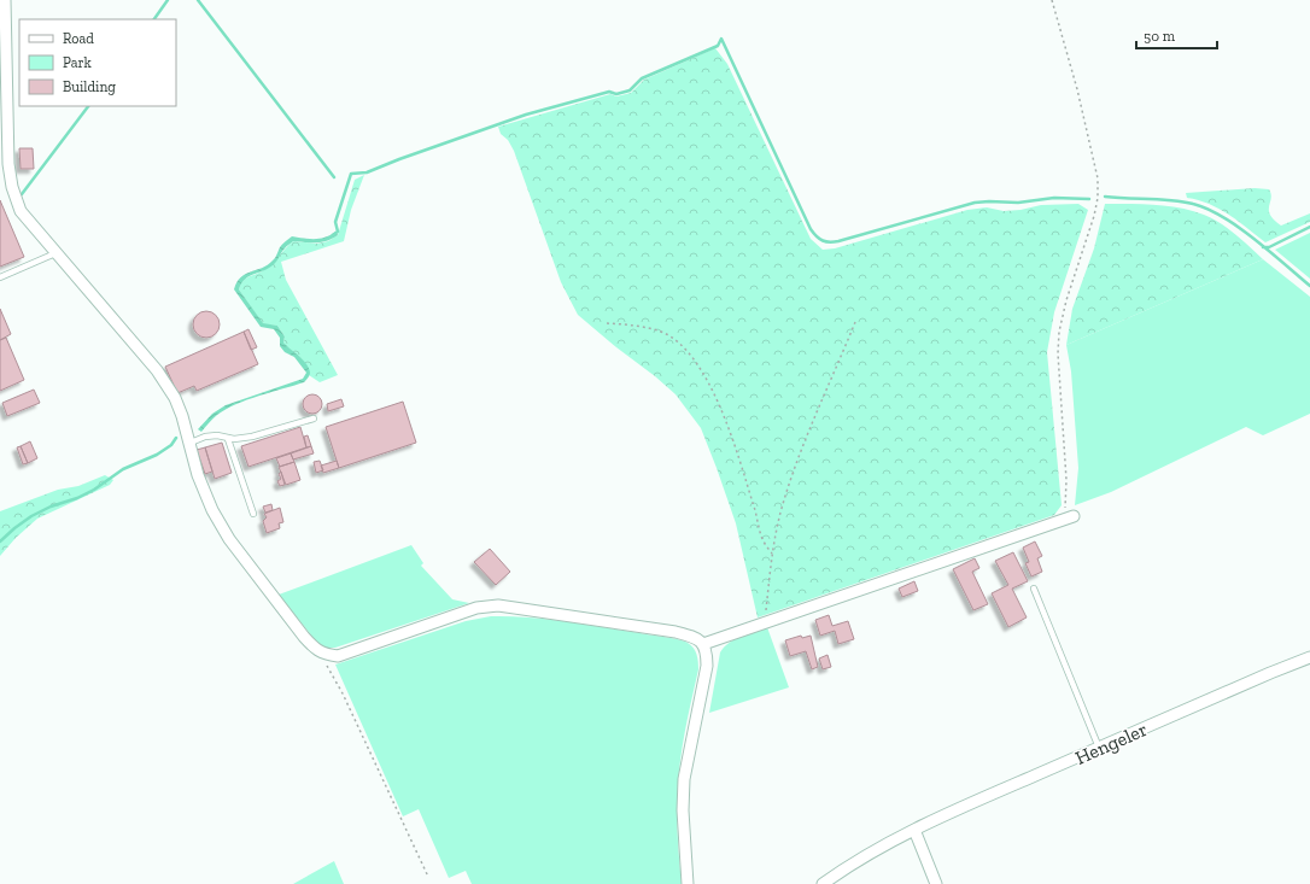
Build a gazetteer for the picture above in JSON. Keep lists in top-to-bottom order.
{
  "streets": {
    "street": ["Hengeler"]
  },
  "legend": ["Road", "Park", "Building"],
  "scale_bar": "50 m"
}
